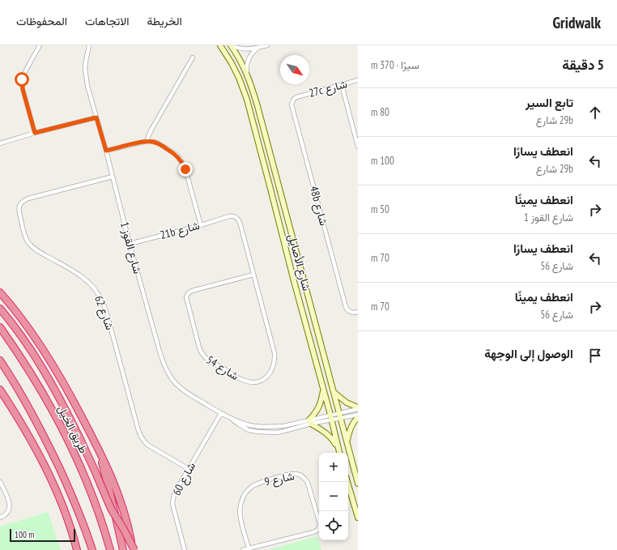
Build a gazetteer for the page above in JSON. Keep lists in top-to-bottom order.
{
  "streets": {
    "highway": ["طريق الخيل"],
    "main road": ["شارع الأصايل"],
    "street": [
      "27c شارع",
      "48b شارع",
      "21b شارع",
      "شارع القوز 1",
      "شارع 62",
      "شارع 54",
      "شارع 60",
      "شارع 9"
    ]
  },
  "crossings": [
    ["27c شارع", "48b شارع"],
    ["21b شارع", "شارع القوز 1"],
    ["21b شارع", "شارع 54"],
    ["شارع القوز 1", "شارع الأصايل"],
    ["شارع القوز 1", "شارع 62"],
    ["شارع القوز 1", "شارع 60"],
    ["شارع 62", "شارع 60"]
  ],
  "scale_bar": "100 m",
  "north": "bottom right",
  "page": {
    "header": "Gridwalk",
    "nav": ["الخريطة", "الاتجاهات", "المحفوظات"],
    "heading": ["5 دقيقة", "سيرًا · 370 m"],
    "list": [
      ["تابع السير", "29b شارع", "80 m"],
      ["انعطف يسارًا", "29b شارع", "100 m"],
      ["انعطف يمينًا", "شارع القوز 1", "50 m"],
      ["انعطف يسارًا", "شارع 56", "70 m"],
      ["انعطف يمينًا", "شارع 56", "70 m"],
      "الوصول إلى الوجهة"
    ],
    "map_buttons": ["+", "−"],
    "scale": "100 m"
  }
}
